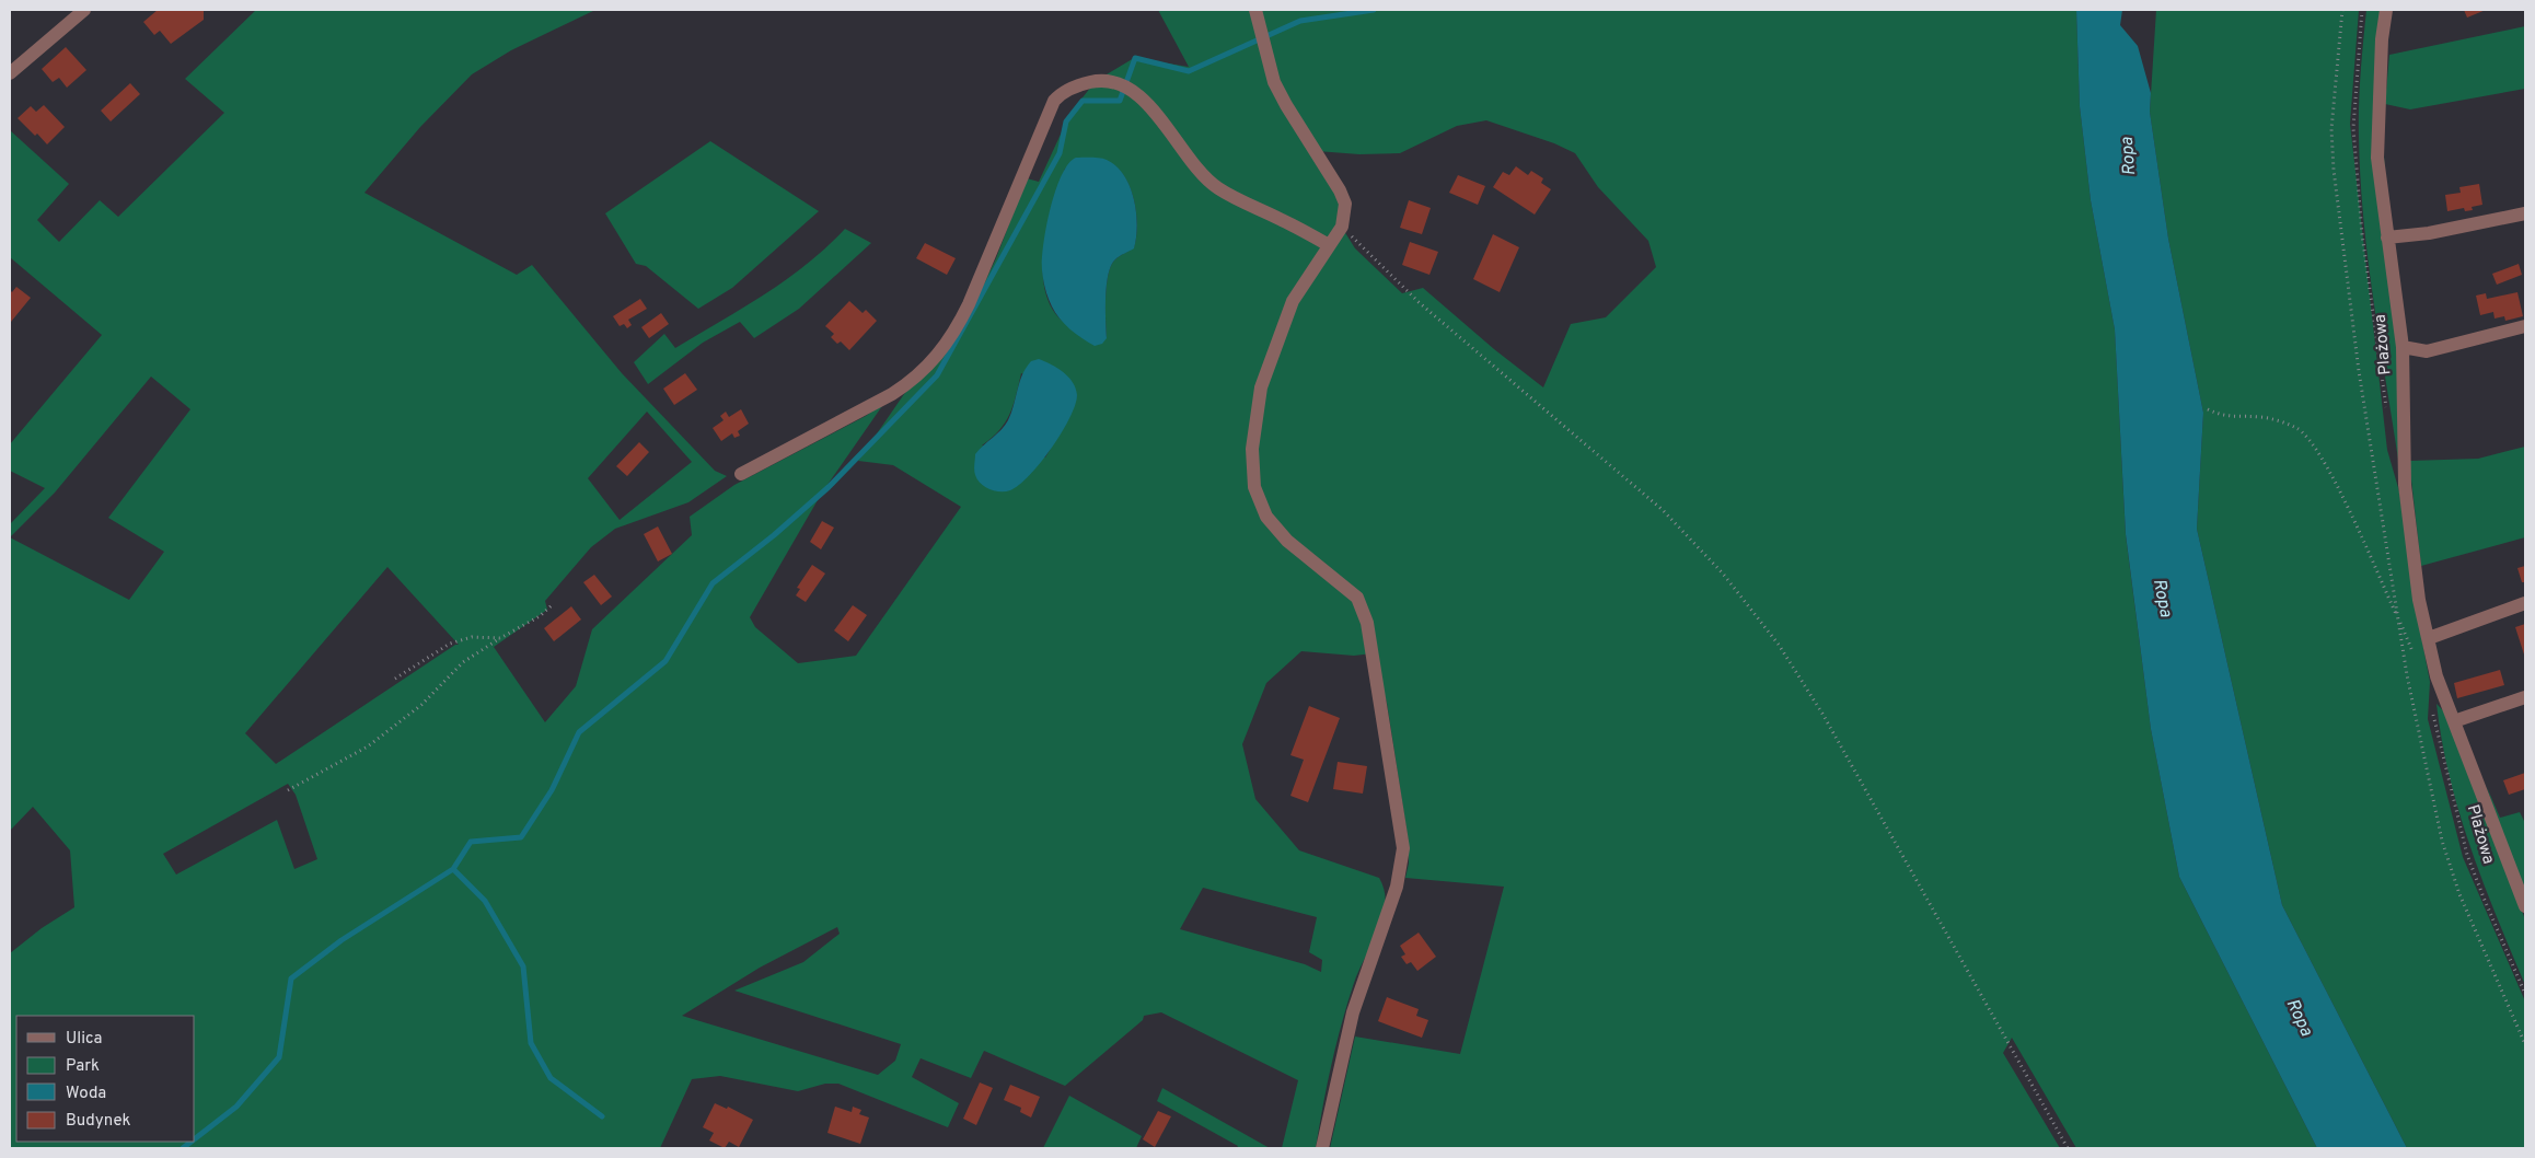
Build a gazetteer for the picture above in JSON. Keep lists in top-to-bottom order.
{
  "streets": {
    "street": ["Plażowa"]
  },
  "water": ["Ropa"],
  "legend": [
    "Ulica",
    "Park",
    "Woda",
    "Budynek"
  ]
}
